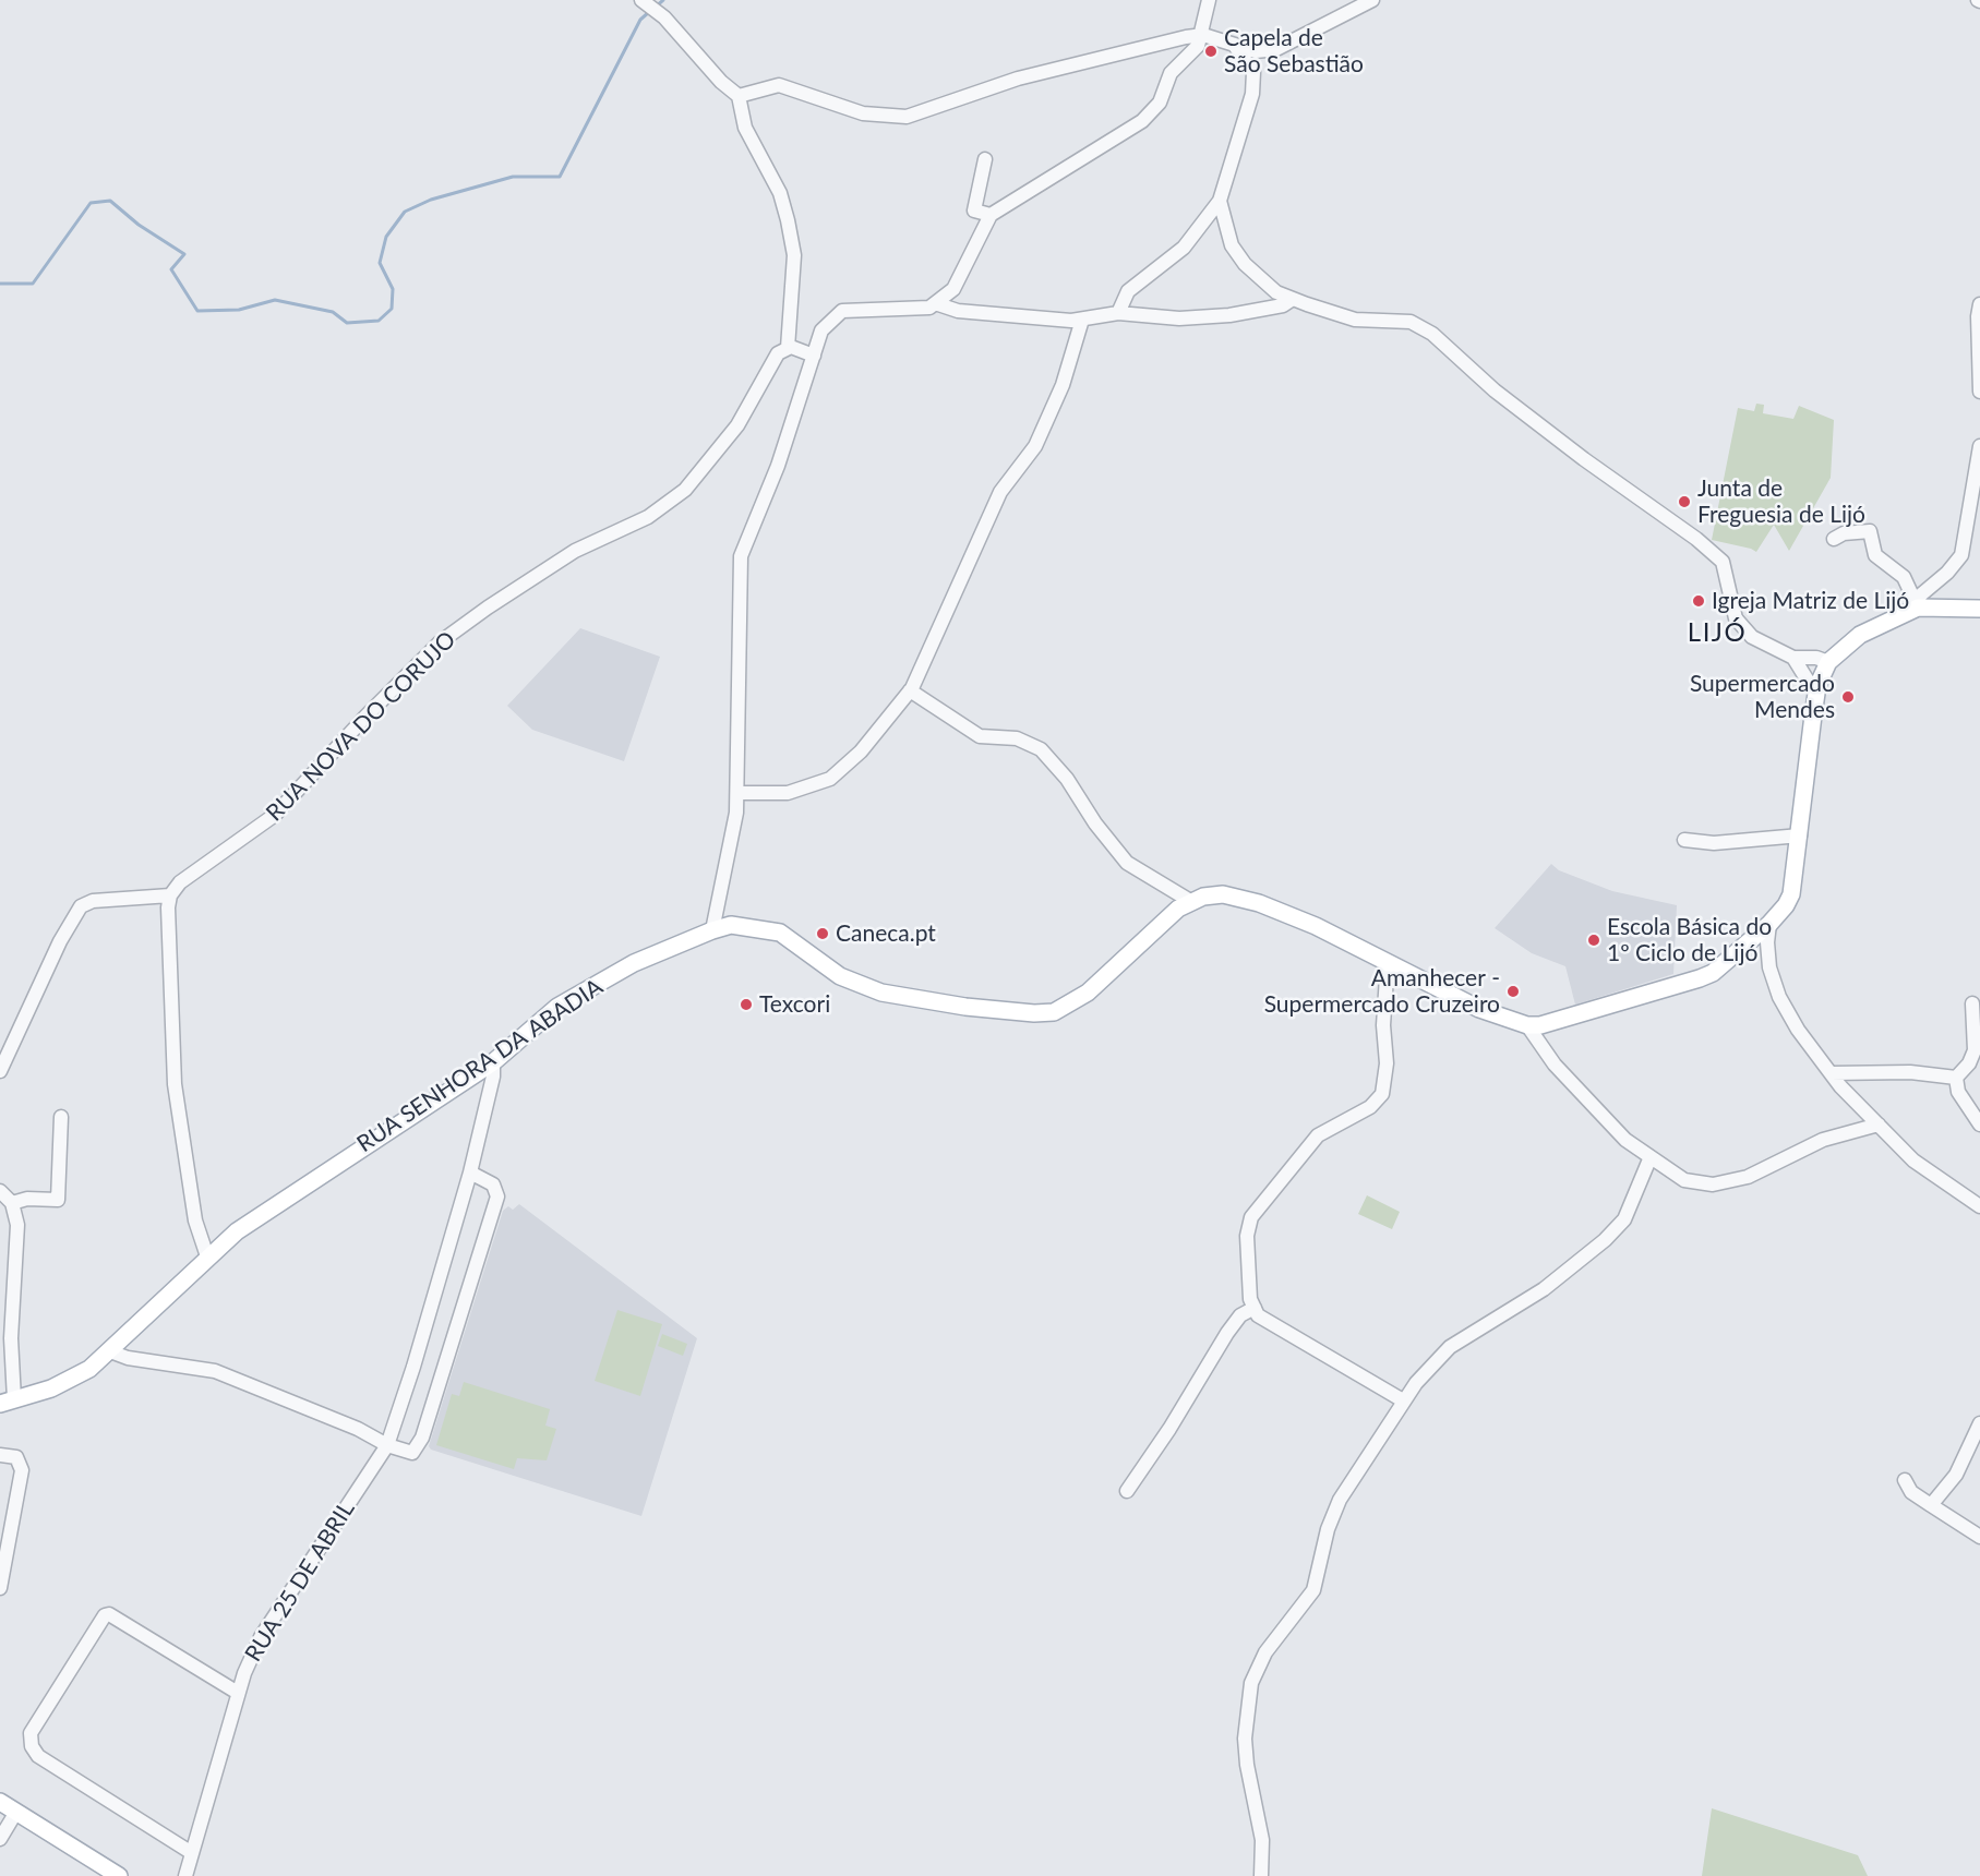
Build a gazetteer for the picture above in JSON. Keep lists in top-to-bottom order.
{
  "streets": {
    "main road": ["RUA SENHORA DA ABADIA"],
    "street": ["RUA NOVA DO CORUJO", "RUA 25 DE ABRIL"]
  },
  "crossings": [
    ["RUA SENHORA DA ABADIA", "RUA 25 DE ABRIL"]
  ],
  "districts": ["LIJÓ"],
  "places": [
    "Capela de São Sebastião",
    "Junta de Freguesia de Lijó",
    "Igreja Matriz de Lijó",
    "Supermercado Mendes",
    "Caneca.pt",
    "Escola Básica do 1º Ciclo de Lijó",
    "Amanhecer - Supermercado Cruzeiro",
    "Texcori"
  ]
}
